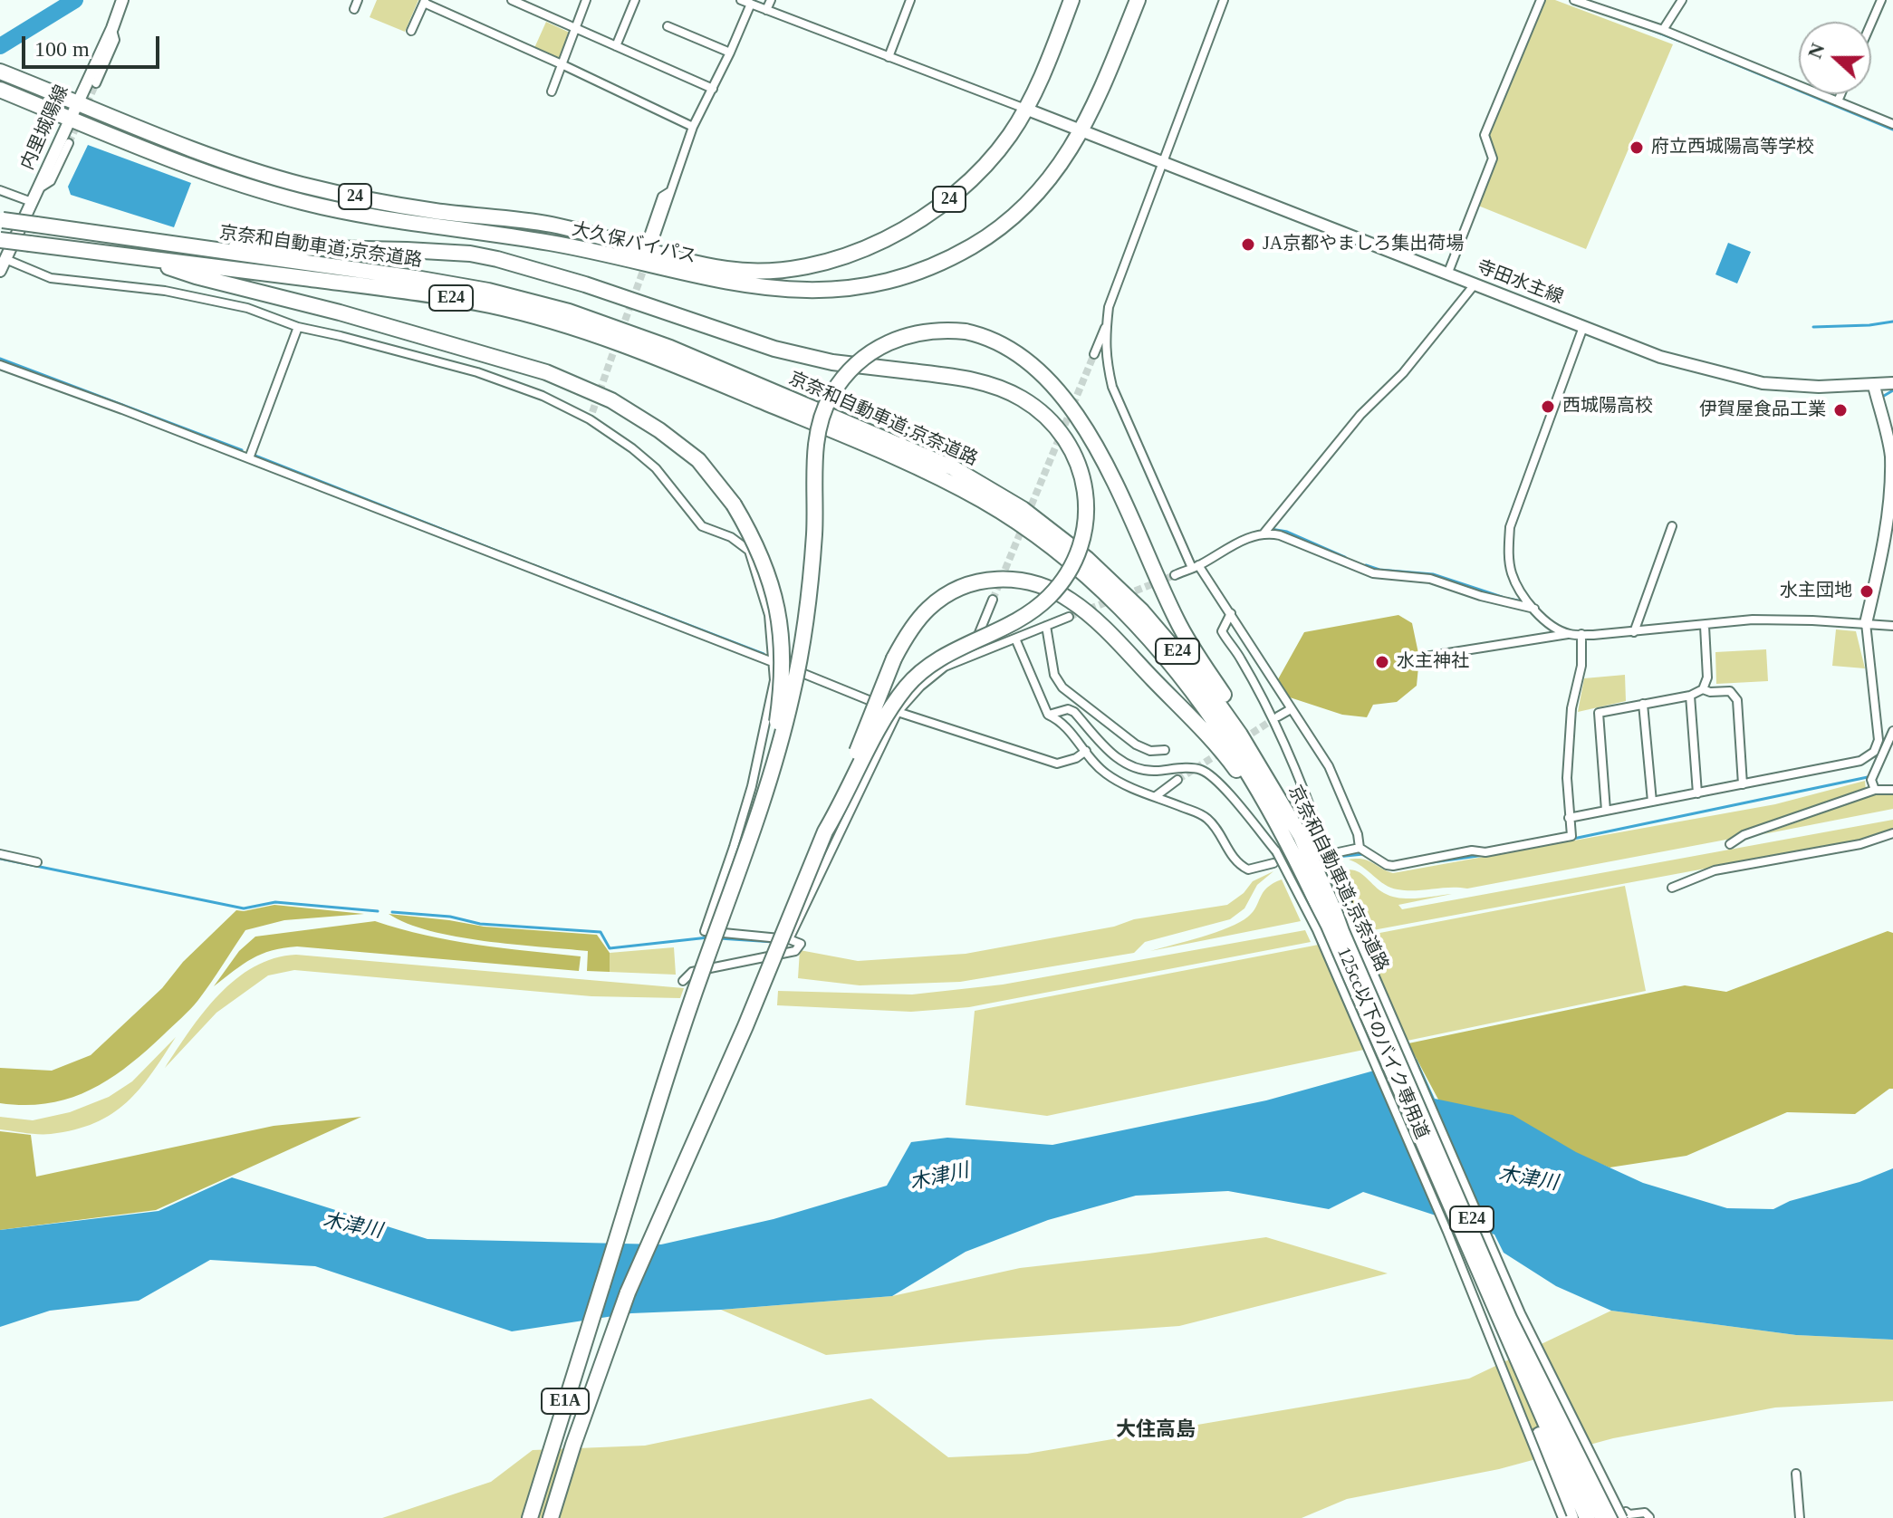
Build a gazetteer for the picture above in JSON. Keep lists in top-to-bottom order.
{
  "streets": {
    "highway": [
      "24",
      "大久保バイパス",
      "京奈和自動車道;京奈道路",
      "E24",
      "E1A"
    ],
    "main road": ["内里城陽線", "寺田水主線"],
    "street": ["125cc以下のバイク専用道"]
  },
  "crossings": [
    ["内里城陽線", "大久保バイパス"],
    ["大久保バイパス", "寺田水主線"],
    ["京奈和自動車道;京奈道路", "125cc以下のバイク専用道"]
  ],
  "districts": ["大住高島"],
  "water": ["木津川"],
  "places": [
    "府立西城陽高等学校",
    "JA京都やましろ集出荷場",
    "西城陽高校",
    "伊賀屋食品工業",
    "水主団地",
    "水主神社"
  ],
  "scale_bar": "100 m",
  "north": "left"
}
